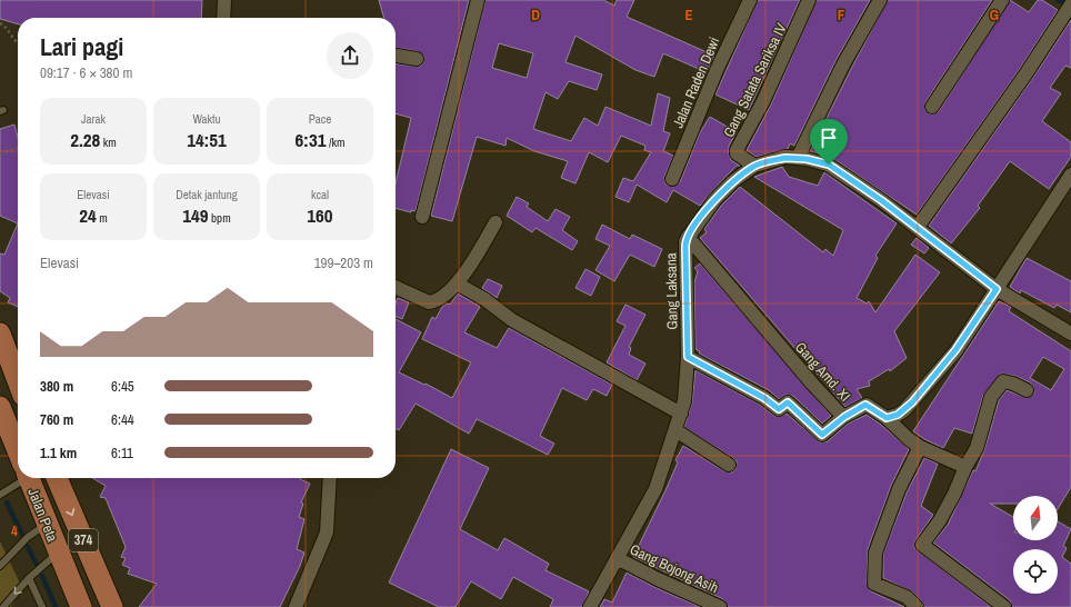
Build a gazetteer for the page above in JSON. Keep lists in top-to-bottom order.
{
  "streets": {
    "main road": ["Jalan Peta", "374"],
    "street": [
      "Gang Satata Sariksa IV",
      "Jalan Raden Dewi",
      "Gang Laksana",
      "Gang Amd. XI",
      "Gang Bojong Asih"
    ]
  },
  "crossings": [
    ["Gang Satata Sariksa IV", "Gang Laksana"],
    ["Gang Laksana", "Gang Amd. XI"],
    ["Gang Laksana", "Gang Bojong Asih"]
  ],
  "north": "top",
  "page": {
    "heading": ["Lari pagi", "09:17 · 6 × 380 m"],
    "stats": [
      ["Jarak", "2.28 km"],
      ["Waktu", "14:51"],
      ["Pace", "6:31 /km"],
      ["Elevasi", "24 m"],
      ["Detak jantung", "149 bpm"],
      ["kcal", "160"]
    ],
    "chart": ["Elevasi", "199–203 m"],
    "list": [
      {
        "name": "380 m",
        "note": "6:45"
      },
      {
        "name": "760 m",
        "note": "6:44"
      },
      {
        "name": "1.1 km",
        "note": "6:11"
      }
    ]
  },
  "grid": {
    "columns": [
      "D",
      "E",
      "F",
      "G"
    ],
    "rows": ["4"]
  }
}
